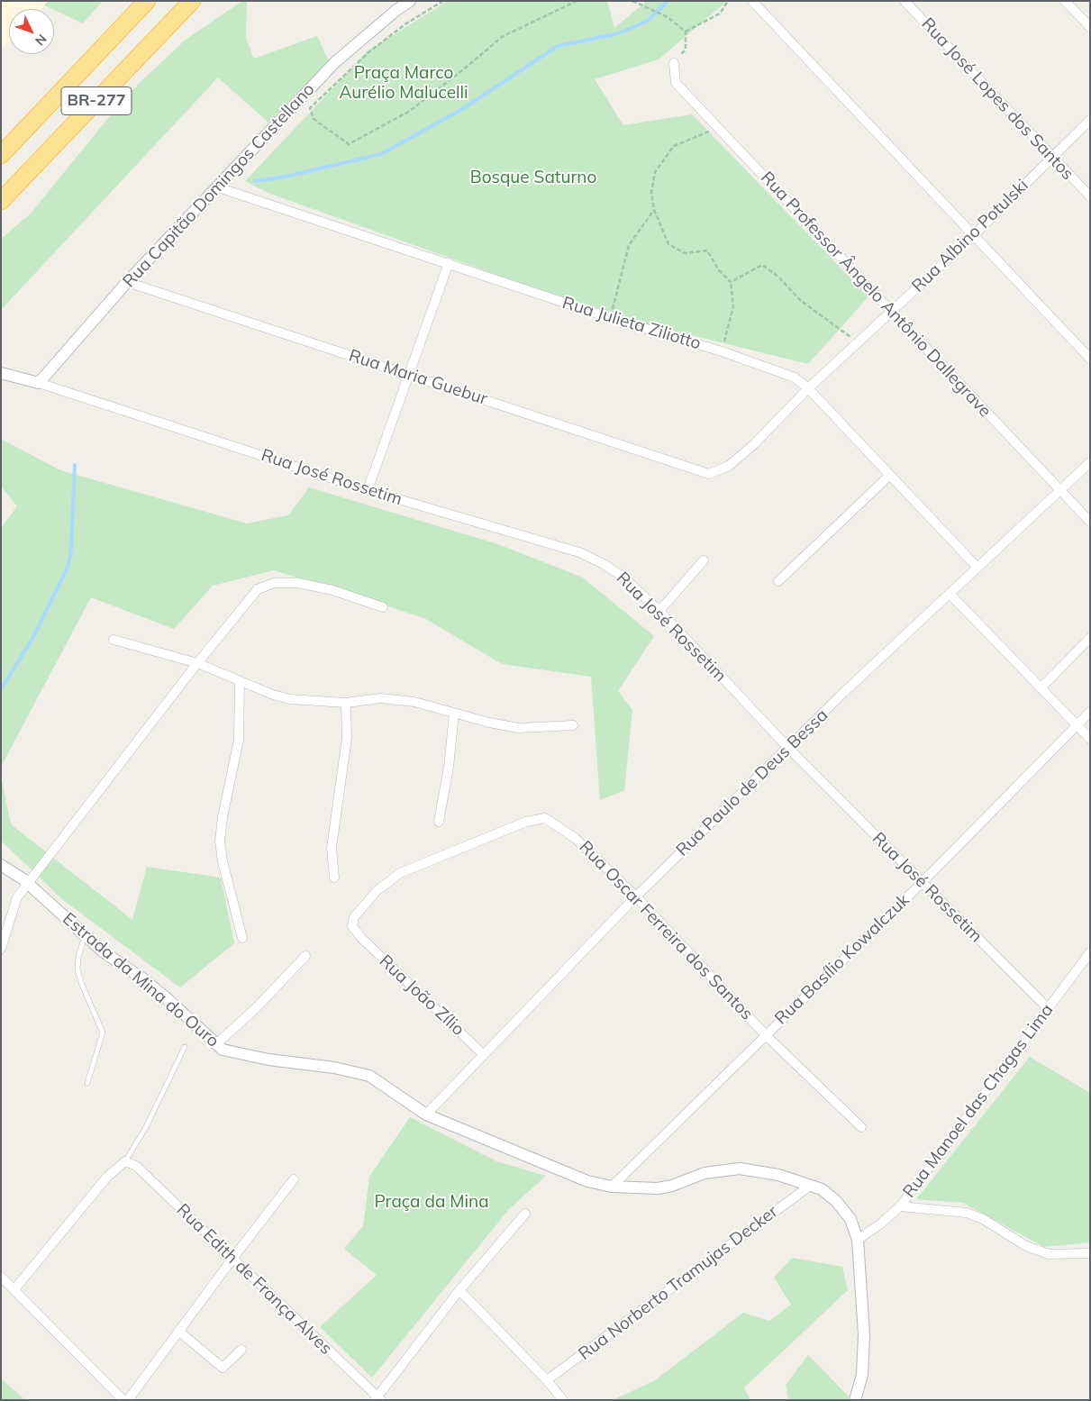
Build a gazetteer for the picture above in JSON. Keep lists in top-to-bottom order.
{
  "streets": {
    "highway": ["BR-277"],
    "street": [
      "Rua José Lopes dos Santos",
      "Rua Capitão Domingos Castellano",
      "Rua Albino Potulski",
      "Rua Professor Ângelo Antônio Dallegrave",
      "Rua Julieta Ziliotto",
      "Rua Maria Guebur",
      "Rua José Rossetim",
      "Rua Paulo de Deus Bessa",
      "Rua Oscar Ferreira dos Santos",
      "Rua Basílio Kowalczuk",
      "Estrada da Mina do Ouro",
      "Rua João Zílio",
      "Rua Manoel das Chagas Lima",
      "Rua Edith de França Alves",
      "Rua Norberto Tramujas Decker"
    ]
  },
  "crossings": [
    ["Rua José Lopes dos Santos", "Rua Albino Potulski"],
    ["Rua Capitão Domingos Castellano", "Rua Julieta Ziliotto"],
    ["Rua Capitão Domingos Castellano", "Rua Maria Guebur"],
    ["Rua Capitão Domingos Castellano", "Rua José Rossetim"],
    ["Rua Albino Potulski", "Rua Professor Ângelo Antônio Dallegrave"],
    ["Rua Albino Potulski", "Rua Julieta Ziliotto"],
    ["Rua Albino Potulski", "Rua Maria Guebur"],
    ["Rua Professor Ângelo Antônio Dallegrave", "Rua Paulo de Deus Bessa"],
    ["Rua Julieta Ziliotto", "Rua Paulo de Deus Bessa"],
    ["Rua José Rossetim", "Rua Paulo de Deus Bessa"],
    ["Rua José Rossetim", "Rua Basílio Kowalczuk"],
    ["Rua José Rossetim", "Rua Manoel das Chagas Lima"],
    ["Rua Paulo de Deus Bessa", "Rua Oscar Ferreira dos Santos"],
    ["Rua Paulo de Deus Bessa", "Estrada da Mina do Ouro"],
    ["Rua Paulo de Deus Bessa", "Rua João Zílio"],
    ["Rua Oscar Ferreira dos Santos", "Rua Basílio Kowalczuk"],
    ["Rua Oscar Ferreira dos Santos", "Rua João Zílio"],
    ["Rua Basílio Kowalczuk", "Estrada da Mina do Ouro"],
    ["Estrada da Mina do Ouro", "Rua Manoel das Chagas Lima"],
    ["Estrada da Mina do Ouro", "Rua Norberto Tramujas Decker"]
  ],
  "parks": ["Praça Marco Aurélio Malucelli", "Bosque Saturno", "Praça da Mina"],
  "north": "bottom right"
}
